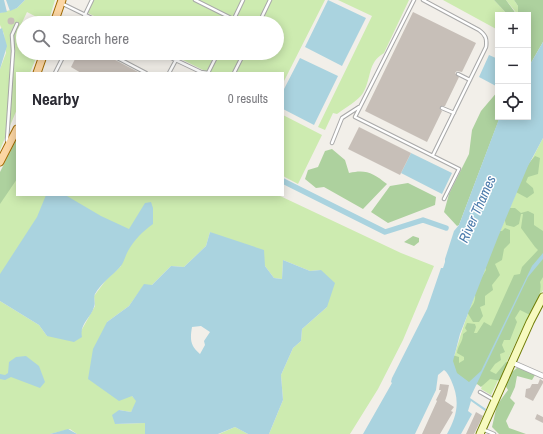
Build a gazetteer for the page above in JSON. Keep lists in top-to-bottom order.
{
  "water": ["River Thames"],
  "page": {
    "map_buttons": ["+", "−"],
    "search": "Search here",
    "heading": ["Nearby", "0 results"]
  }
}
